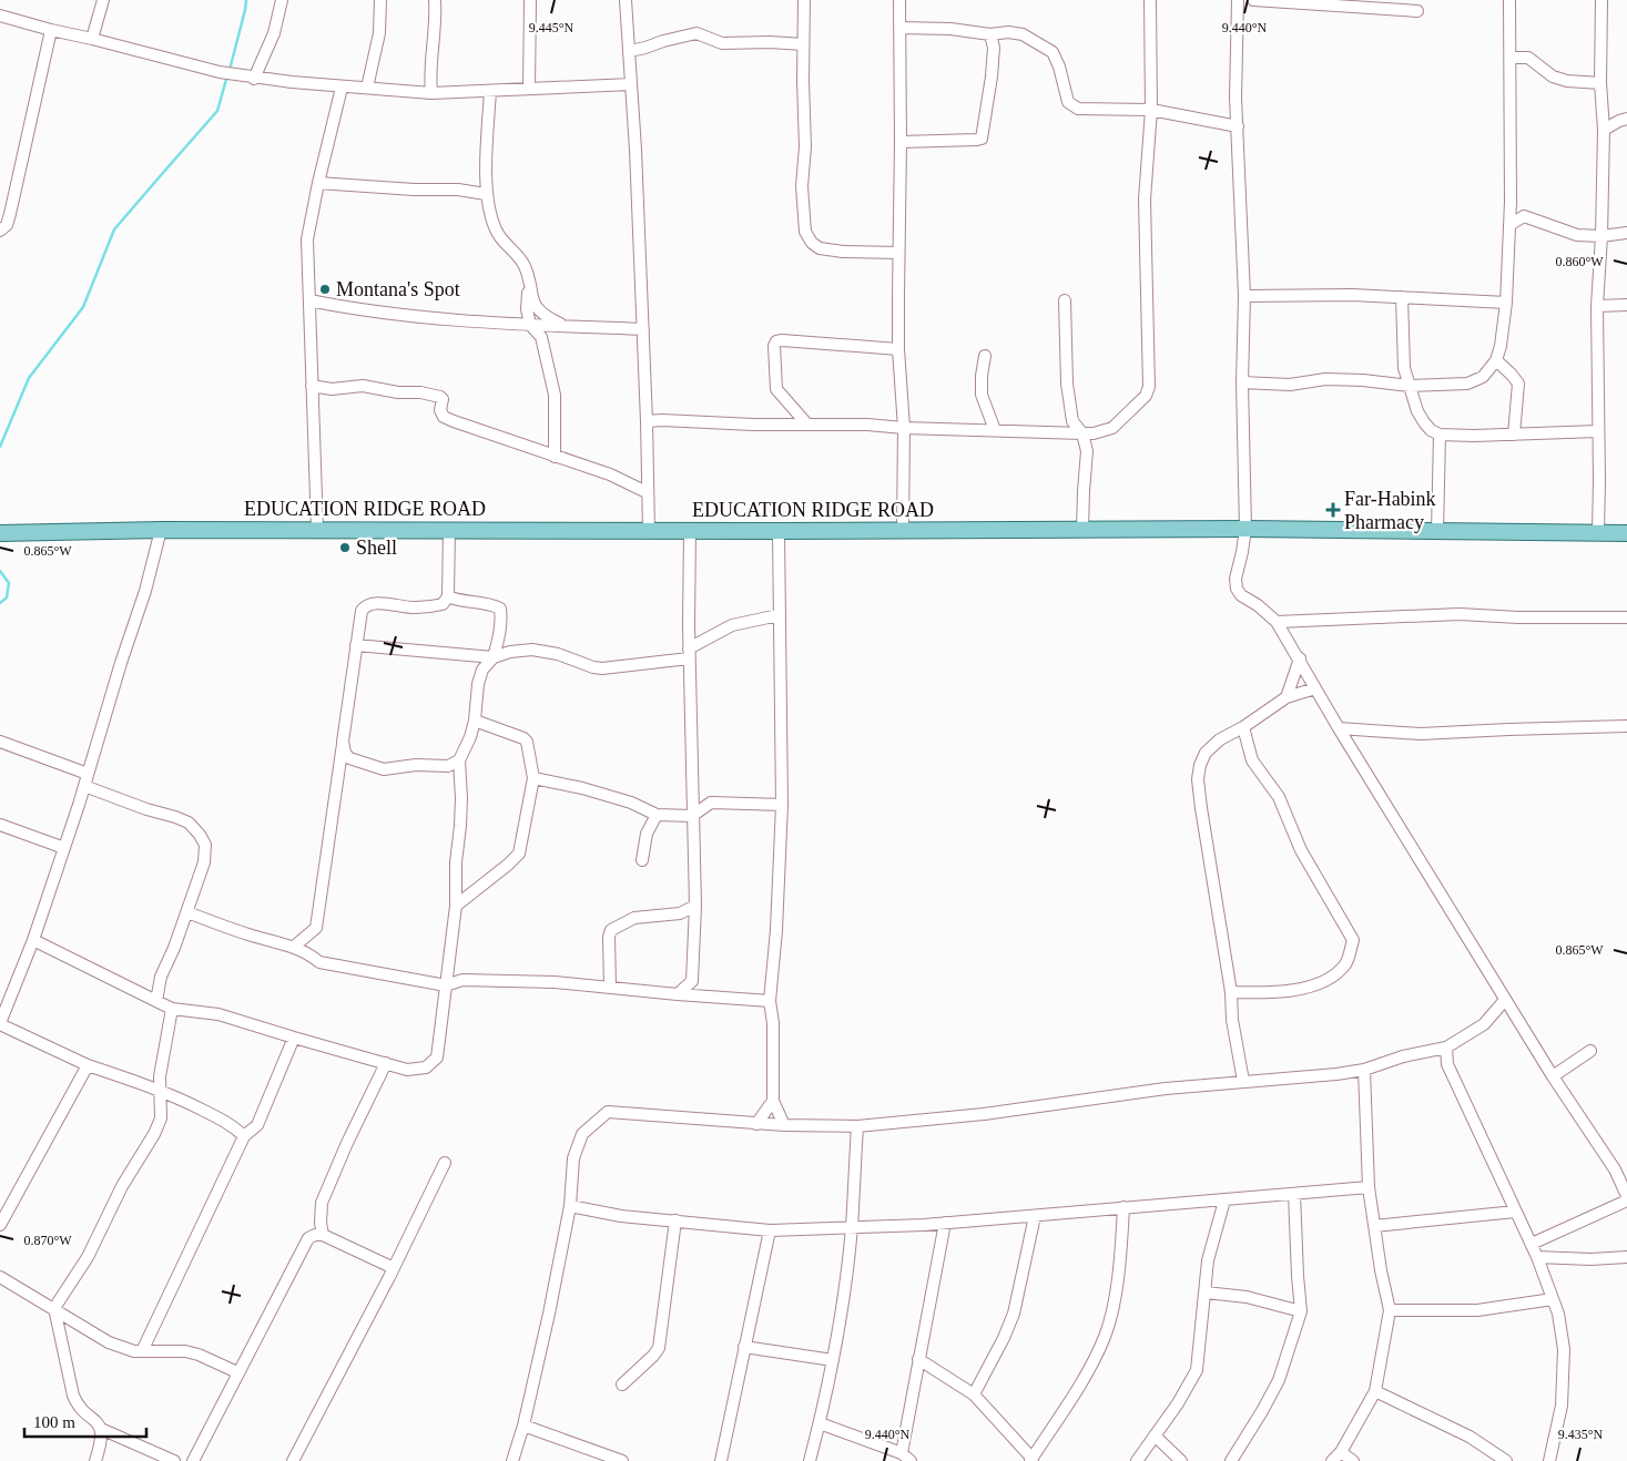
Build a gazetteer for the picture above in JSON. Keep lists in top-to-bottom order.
{
  "streets": {
    "main road": ["EDUCATION RIDGE ROAD"]
  },
  "places": {
    "other": ["Montana's Spot", "Shell"],
    "health": ["Far-Habink Pharmacy"]
  },
  "scale_bar": "100 m",
  "coordinates": [
    "9.445°N",
    "9.440°N",
    "0.860°W",
    "0.865°W",
    "0.870°W",
    "9.435°N"
  ]
}
